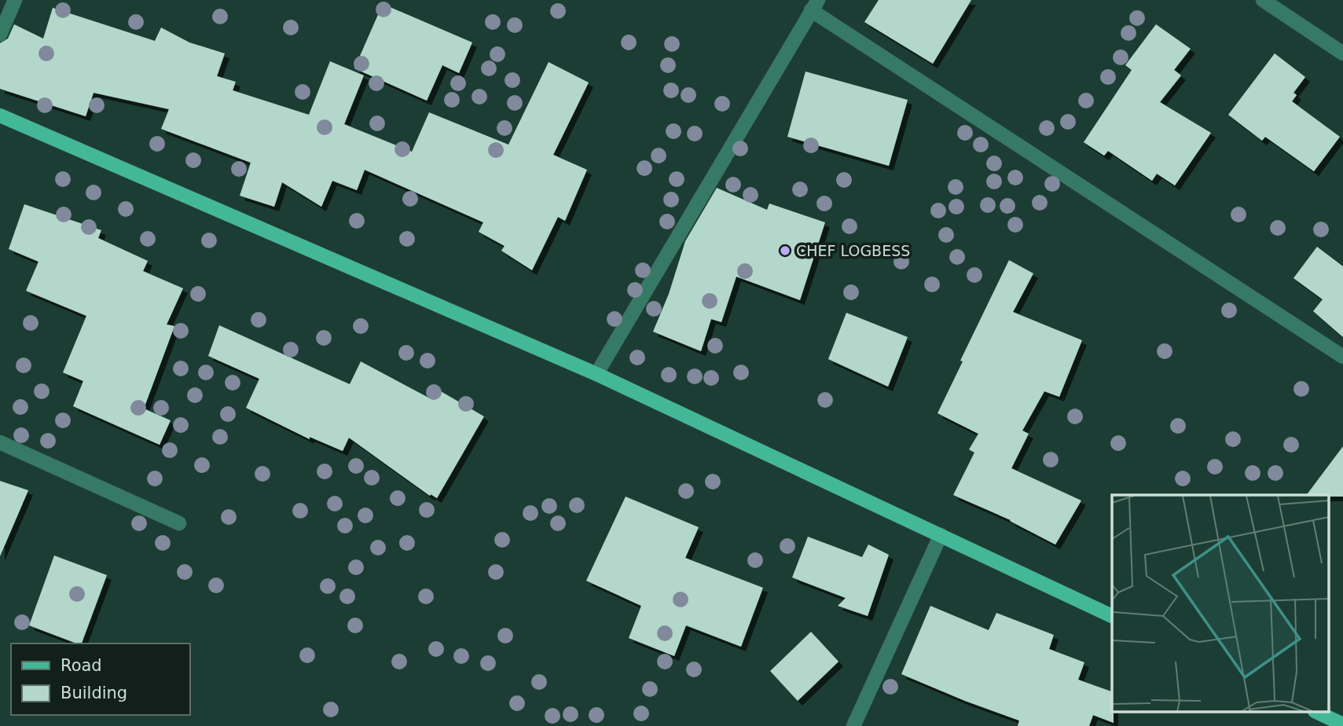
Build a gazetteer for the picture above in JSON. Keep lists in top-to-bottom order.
{
  "places": ["CHEF LOGBESS"],
  "legend": ["Road", "Building"]
}
